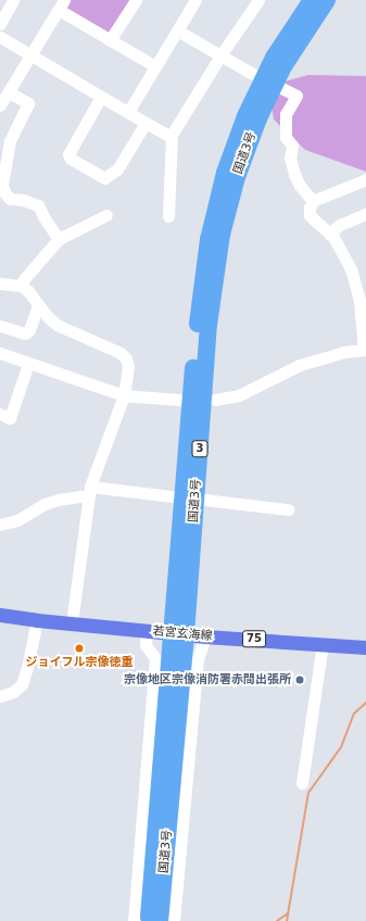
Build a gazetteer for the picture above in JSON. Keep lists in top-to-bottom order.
{
  "streets": {
    "highway": ["国道3号", "3"],
    "main road": ["若宮玄海線", "75"]
  },
  "crossings": [
    ["国道3号", "若宮玄海線"]
  ],
  "places": ["ジョイフル宗像徳重", "宗像地区宗像消防署赤間出張所"]
}
